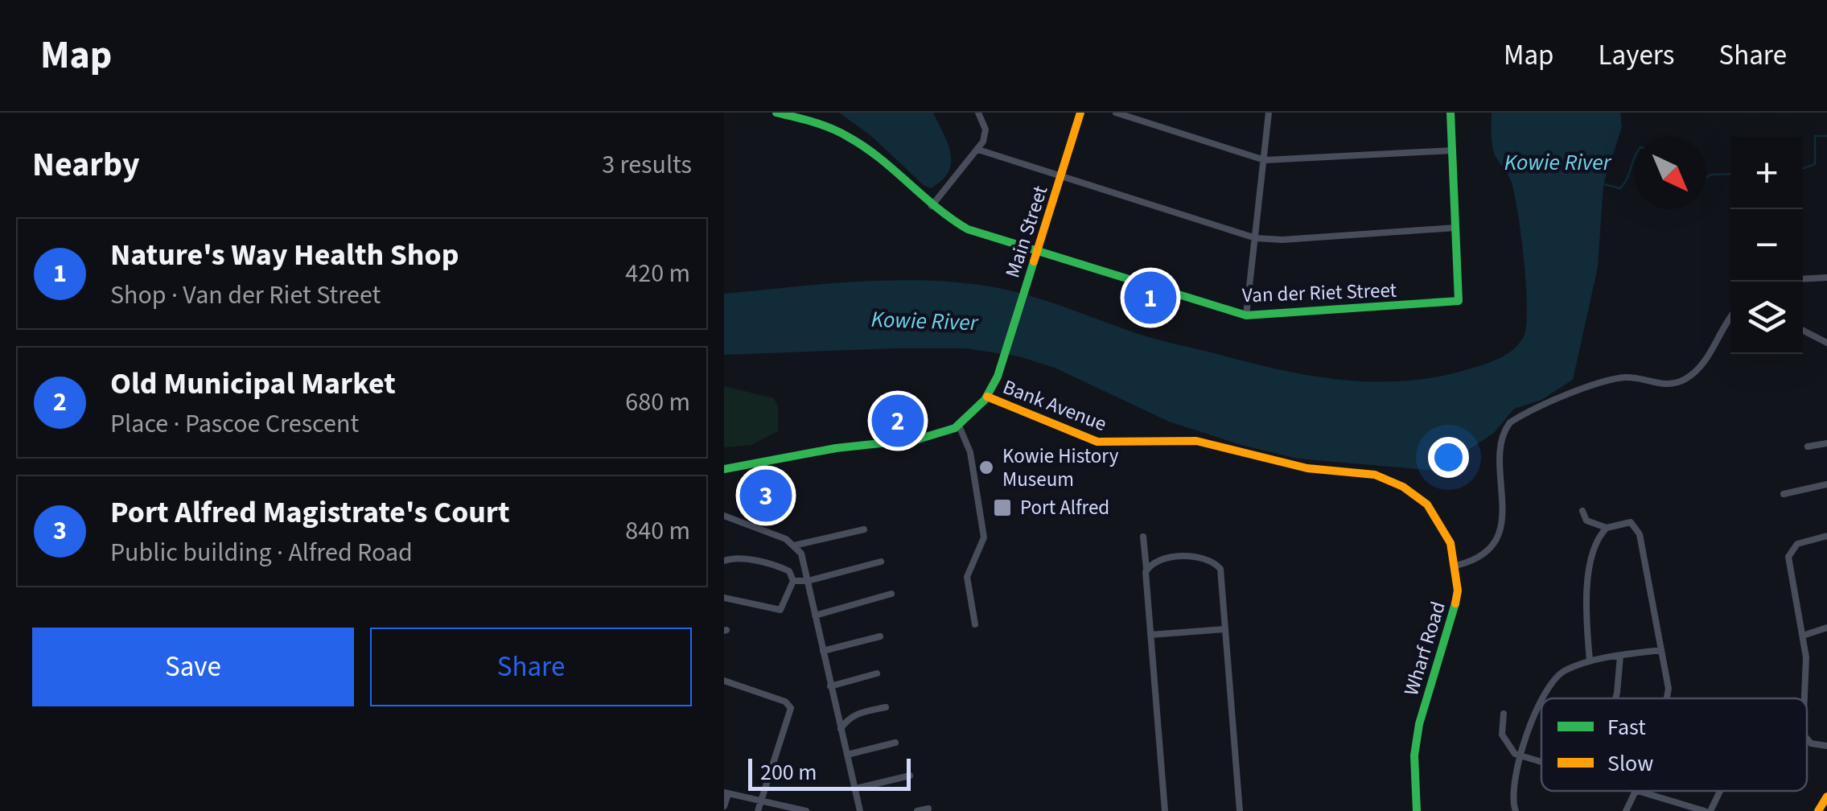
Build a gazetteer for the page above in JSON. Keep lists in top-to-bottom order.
{
  "streets": {
    "street": [
      "Main Street",
      "Van der Riet Street",
      "Bank Avenue",
      "Wharf Road"
    ]
  },
  "crossings": [
    ["Main Street", "Van der Riet Street"],
    ["Main Street", "Bank Avenue"],
    ["Bank Avenue", "Wharf Road"]
  ],
  "water": ["Kowie River"],
  "places": {
    "other": ["Kowie History Museum"],
    "transit": ["Port Alfred"]
  },
  "legend": ["Fast", "Slow"],
  "scale_bar": "200 m",
  "north": "bottom right",
  "page": {
    "header": "Map",
    "nav": ["Map", "Layers", "Share"],
    "heading": ["Nearby", "3 results"],
    "map_buttons": ["+", "−"],
    "list": [
      {
        "mark": "1",
        "name": "Nature's Way Health Shop",
        "note": "Shop · Van der Riet Street",
        "value": "420 m"
      },
      {
        "mark": "2",
        "name": "Old Municipal Market",
        "note": "Place · Pascoe Crescent",
        "value": "680 m"
      },
      {
        "mark": "3",
        "name": "Port Alfred Magistrate's Court",
        "note": "Public building · Alfred Road",
        "value": "840 m"
      }
    ],
    "pins": ["1", "2", "3"],
    "buttons": ["Save", "Share"],
    "scale": "200 m"
  }
}
